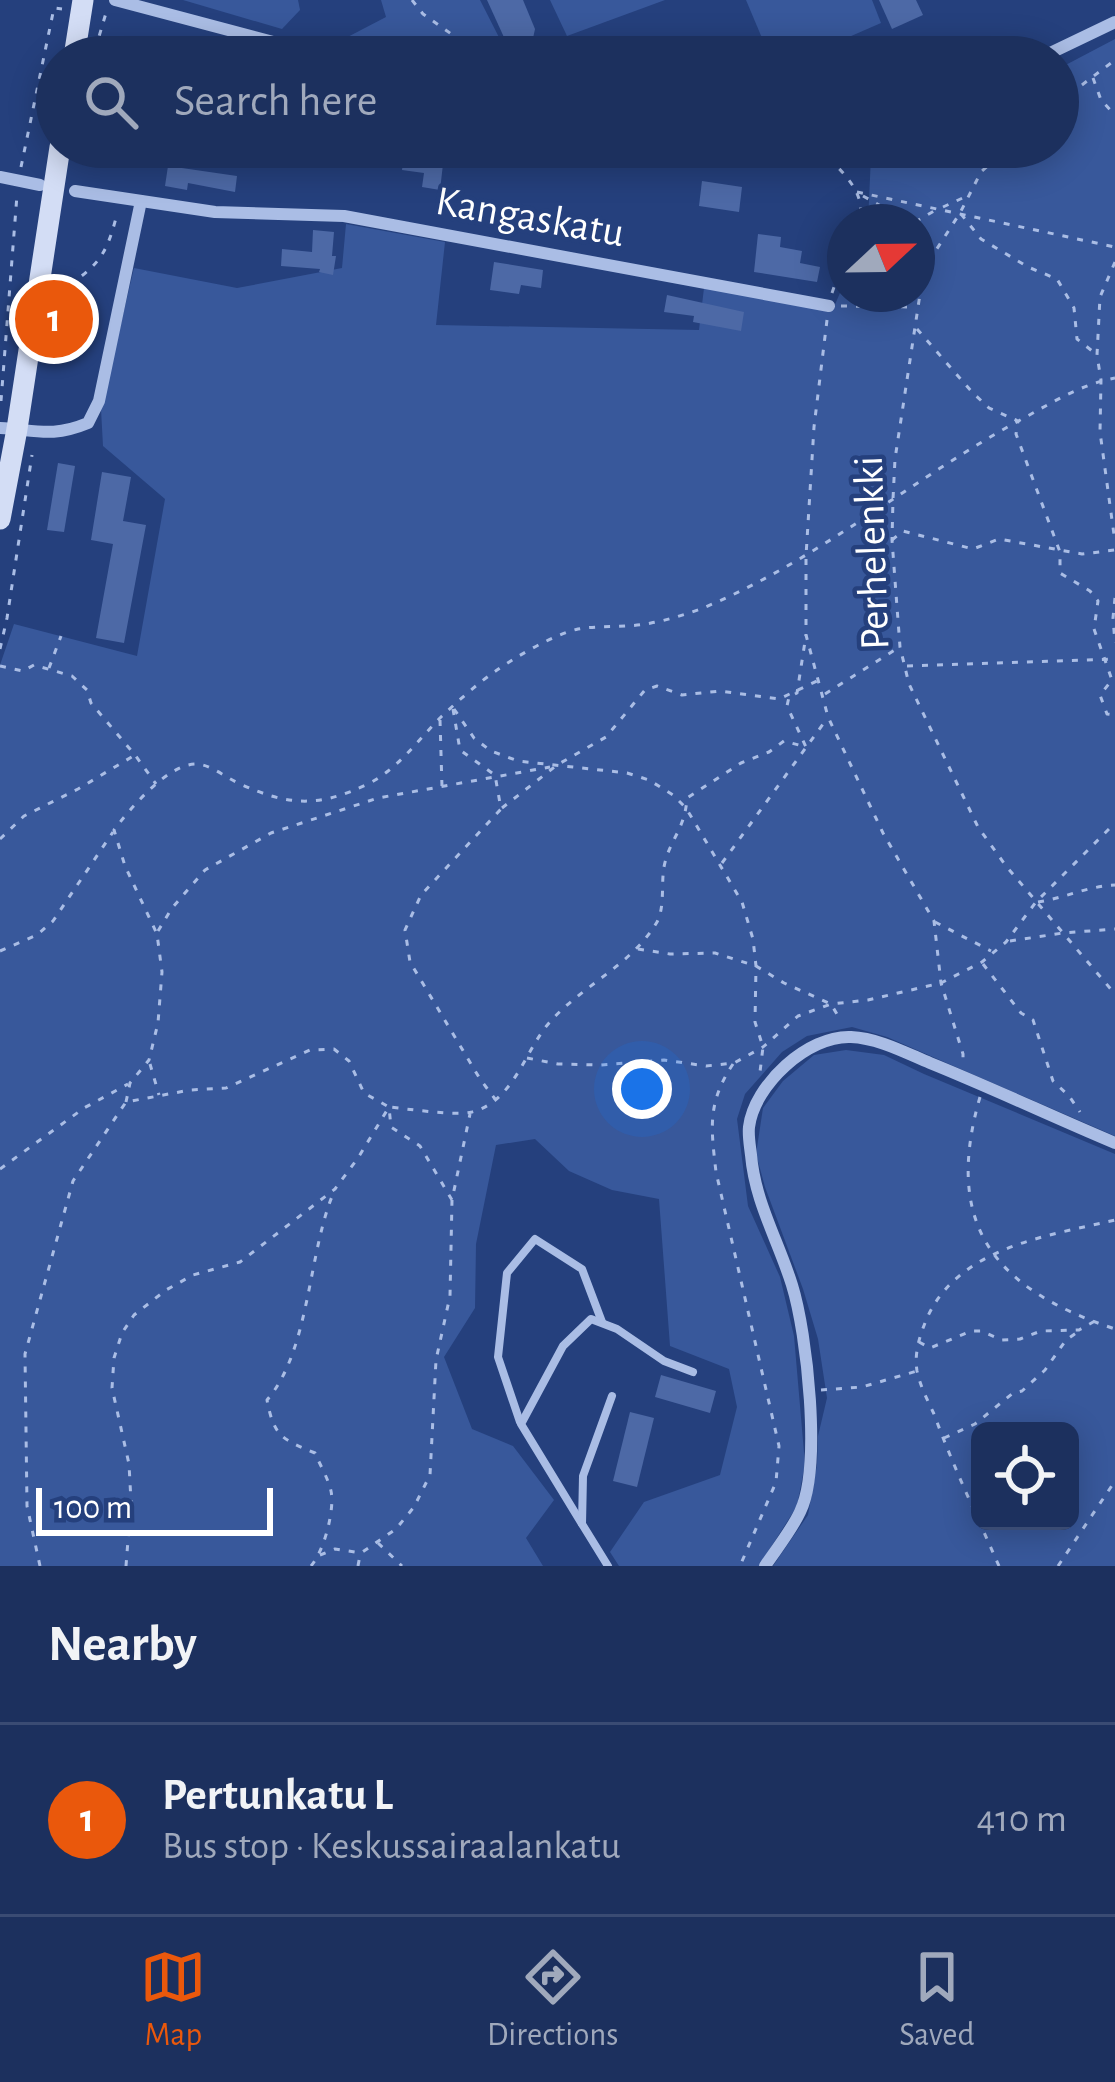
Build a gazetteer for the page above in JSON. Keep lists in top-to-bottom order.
{
  "streets": {
    "street": ["Kangaskatu"],
    "path": ["Perhelenkki"]
  },
  "scale_bar": "100 m",
  "north": "right",
  "page": {
    "search": "Search here",
    "pins": "1",
    "scale": "100 m",
    "heading": "Nearby",
    "list": [
      {
        "mark": "1",
        "name": "Pertunkatu L",
        "note": "Bus stop · Keskussairaalankatu",
        "value": "410 m"
      }
    ],
    "nav": ["Map", "Directions", "Saved"]
  }
}
